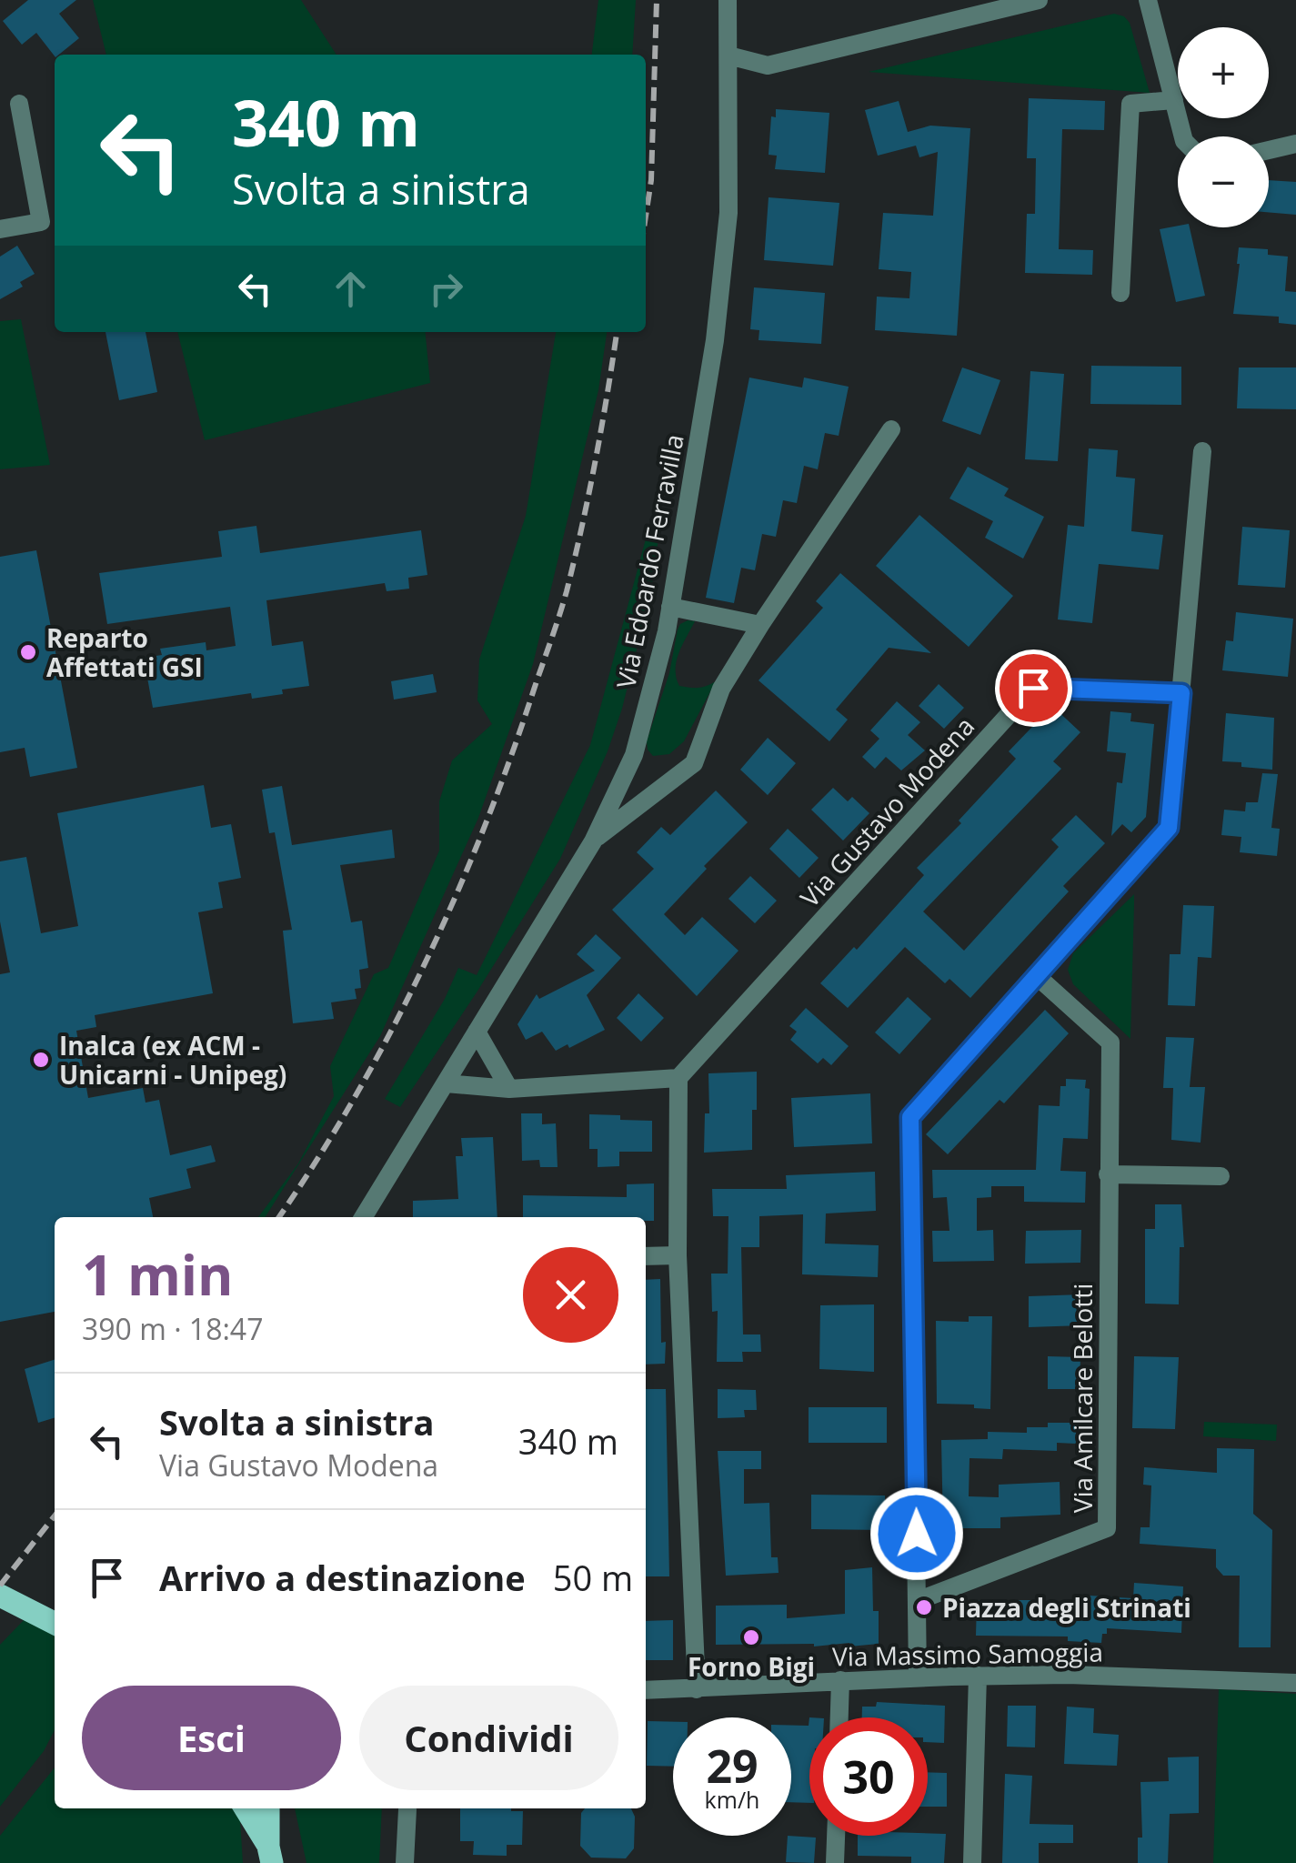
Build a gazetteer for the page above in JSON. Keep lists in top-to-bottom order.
{
  "streets": {
    "street": [
      "Via Edoardo Ferravilla",
      "Via Gustavo Modena",
      "Via Amilcare Belotti",
      "Via Massimo Samoggia"
    ]
  },
  "places": [
    "Reparto Affettati GSI",
    "Inalca (ex ACM - Unicarni - Unipeg)",
    "Piazza degli Strinati",
    "Forno Bigi"
  ],
  "page": {
    "map_buttons": ["+", "−"],
    "turn": ["340 m", "Svolta a sinistra"],
    "heading": ["1 min", "390 m · 18:47"],
    "list": [
      {
        "name": "Svolta a sinistra",
        "note": "Via Gustavo Modena",
        "value": "340 m"
      },
      {
        "name": "Arrivo a destinazione",
        "value": "50 m"
      }
    ],
    "buttons": ["Esci", "Condividi"],
    "speed": "29 km/h",
    "limit": "30"
  }
}
